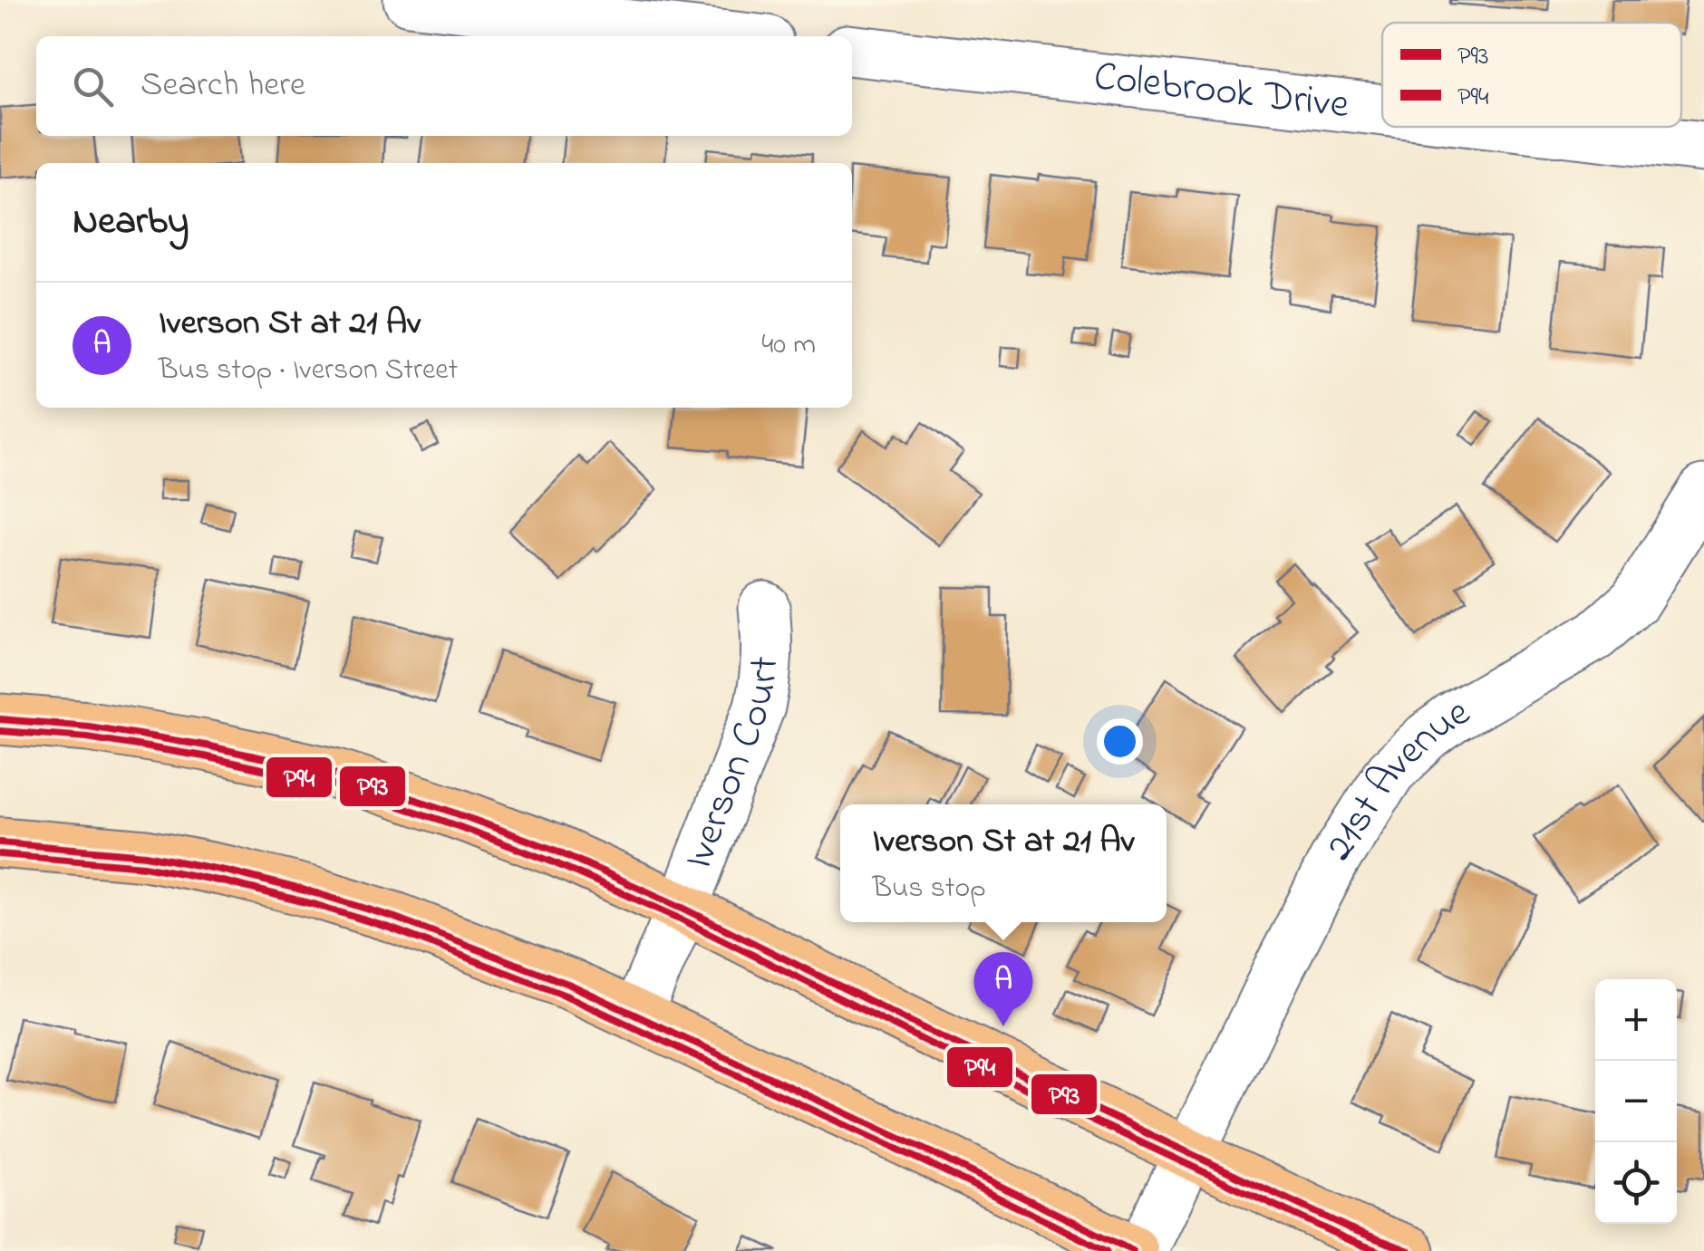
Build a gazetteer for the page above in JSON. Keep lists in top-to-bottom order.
{
  "streets": {
    "street": ["Colebrook Drive", "Iverson Court", "21st Avenue"]
  },
  "lines": ["transit line P93", "transit line P94"],
  "legend": ["P93", "P94"],
  "page": {
    "search": "Search here",
    "heading": "Nearby",
    "list": [
      {
        "mark": "A",
        "name": "Iverson St at 21 Av",
        "note": "Bus stop · Iverson Street",
        "value": "40 m"
      }
    ],
    "popup": ["Iverson St at 21 Av", "Bus stop"],
    "pins": "A",
    "map_buttons": ["+", "−"]
  }
}
